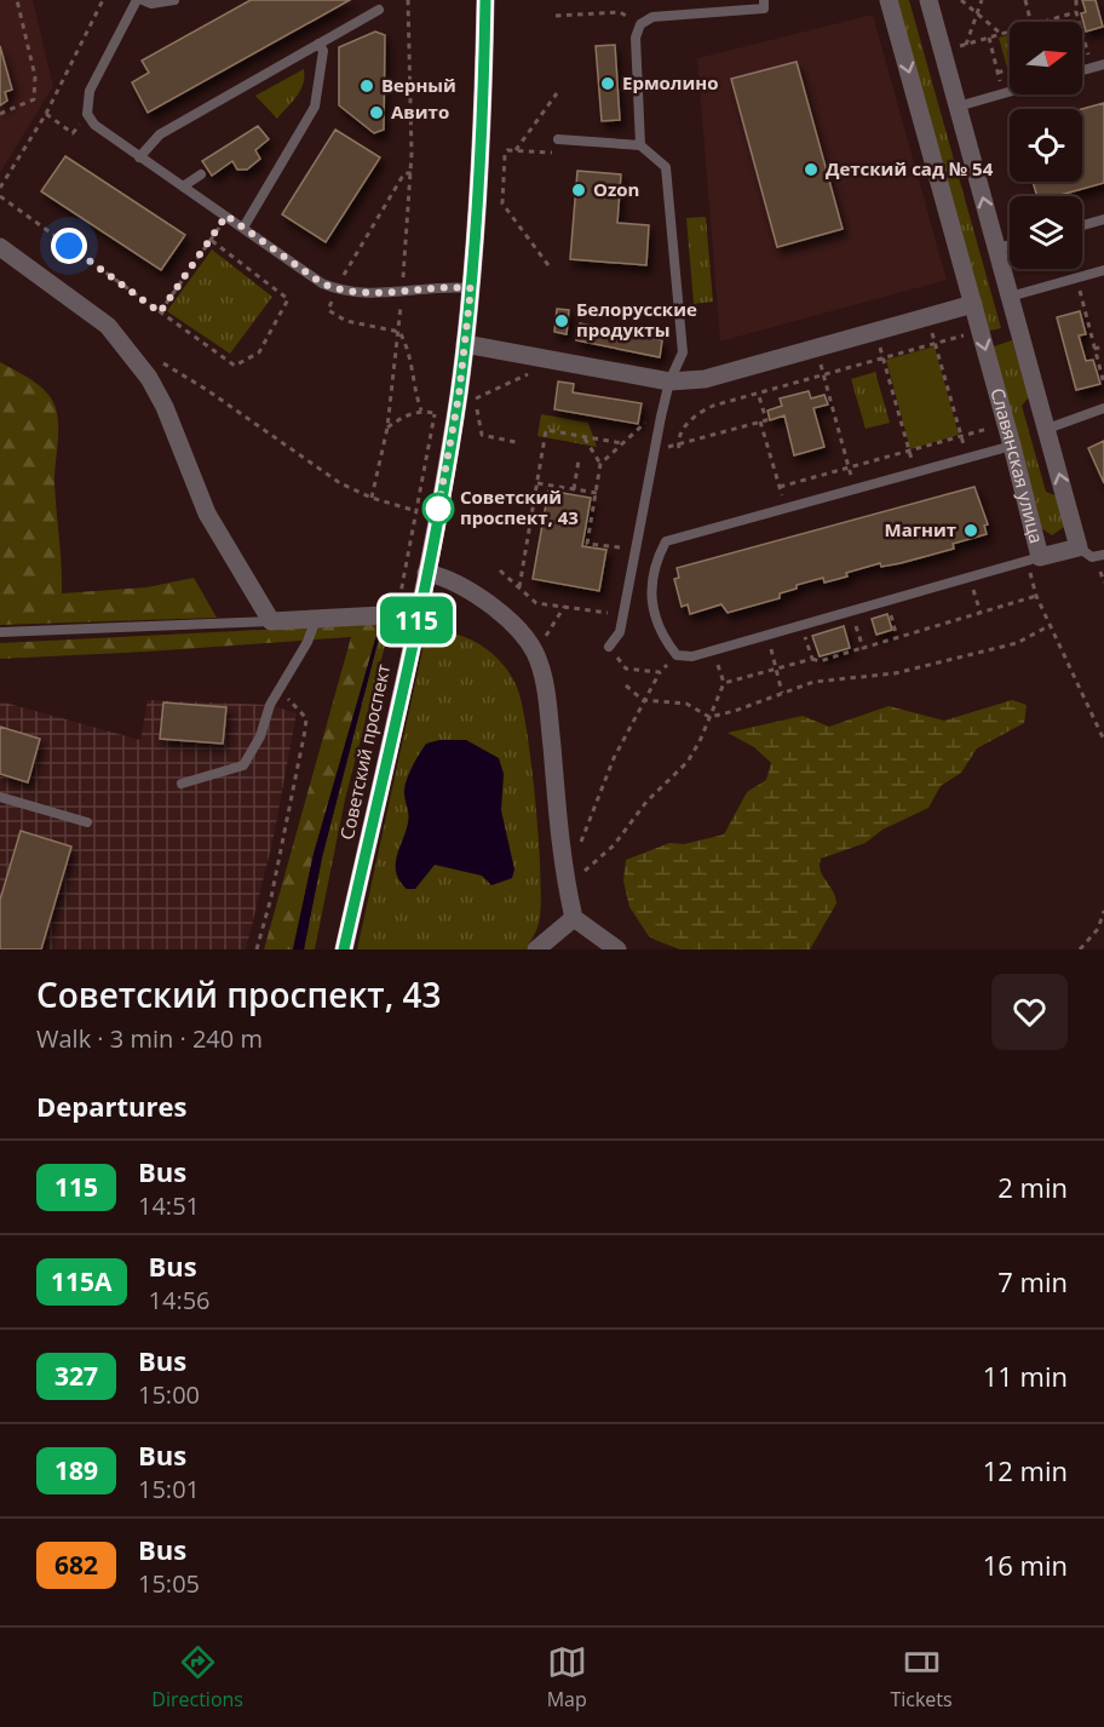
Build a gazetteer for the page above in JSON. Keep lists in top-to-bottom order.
{
  "streets": {
    "main road": ["Советский проспект"],
    "street": ["Славянская улица"]
  },
  "places": [
    "Ермолино",
    "Верный",
    "Авито",
    "Детский сад № 54",
    "Ozon",
    "Белорусские продукты",
    "Советский проспект, 43",
    "Магнит"
  ],
  "lines": ["bus line 115"],
  "north": "right",
  "page": {
    "on_map": "115",
    "heading": [
      ["Советский проспект, 43", "Walk · 3 min · 240 m"],
      "Departures"
    ],
    "list": [
      {
        "mark": "115",
        "name": "Bus",
        "note": "14:51",
        "value": "2 min"
      },
      {
        "mark": "115А",
        "name": "Bus",
        "note": "14:56",
        "value": "7 min"
      },
      {
        "mark": "327",
        "name": "Bus",
        "note": "15:00",
        "value": "11 min"
      },
      {
        "mark": "189",
        "name": "Bus",
        "note": "15:01",
        "value": "12 min"
      },
      {
        "mark": "682",
        "name": "Bus",
        "note": "15:05",
        "value": "16 min"
      }
    ],
    "tabs": ["Directions", "Map", "Tickets"]
  }
}
